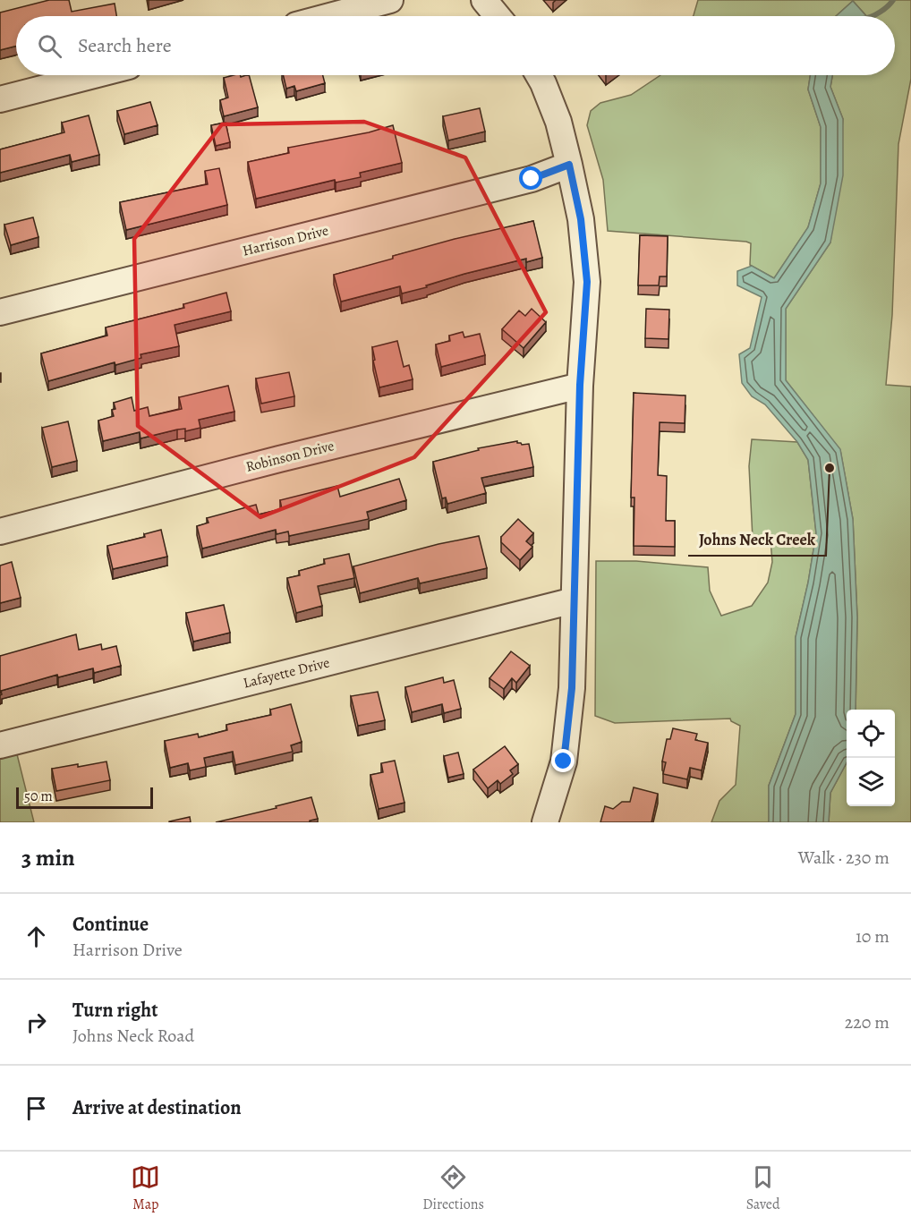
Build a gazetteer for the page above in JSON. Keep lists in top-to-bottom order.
{
  "streets": {
    "street": ["Harrison Drive", "Robinson Drive", "Lafayette Drive"]
  },
  "places": ["Johns Neck Creek"],
  "scale_bar": "50 m",
  "page": {
    "search": "Search here",
    "scale": "50 m",
    "heading": ["3 min", "Walk · 230 m"],
    "list": [
      ["Continue", "Harrison Drive", "10 m"],
      ["Turn right", "Johns Neck Road", "220 m"],
      "Arrive at destination"
    ],
    "nav": ["Map", "Directions", "Saved"]
  }
}
